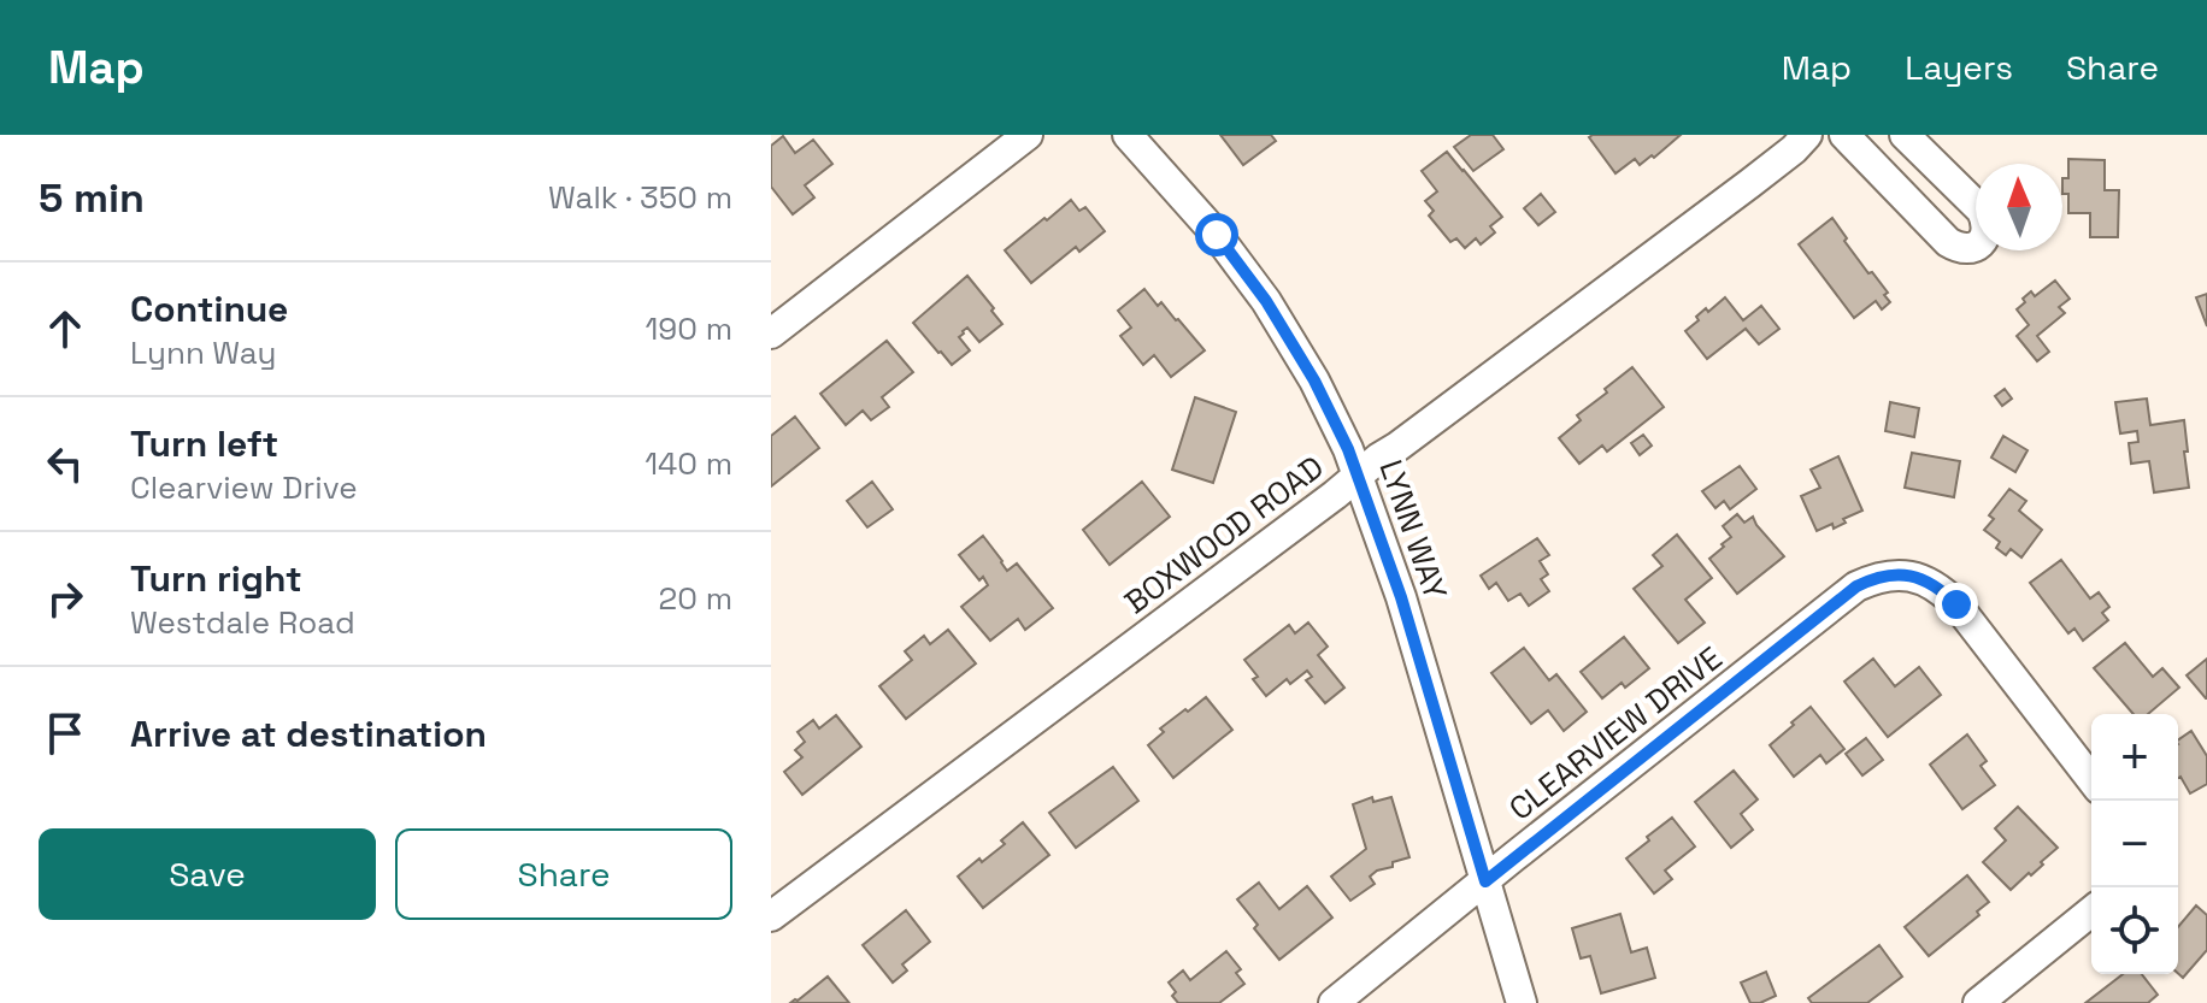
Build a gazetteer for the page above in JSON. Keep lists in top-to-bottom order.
{
  "streets": {
    "street": ["LYNN WAY", "BOXWOOD ROAD", "CLEARVIEW DRIVE"]
  },
  "crossings": [
    ["LYNN WAY", "BOXWOOD ROAD"],
    ["LYNN WAY", "CLEARVIEW DRIVE"]
  ],
  "north": "top",
  "page": {
    "header": "Map",
    "nav": ["Map", "Layers", "Share"],
    "heading": ["5 min", "Walk · 350 m"],
    "list": [
      ["Continue", "Lynn Way", "190 m"],
      ["Turn left", "Clearview Drive", "140 m"],
      ["Turn right", "Westdale Road", "20 m"],
      "Arrive at destination"
    ],
    "map_buttons": ["+", "−"],
    "buttons": ["Save", "Share"]
  }
}
